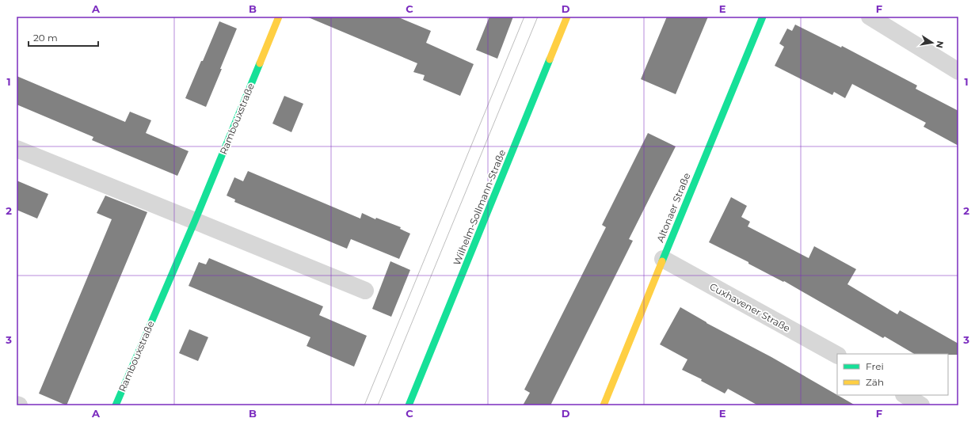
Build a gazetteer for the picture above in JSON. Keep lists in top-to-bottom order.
{
  "streets": {
    "street": [
      "Rambouxstraße",
      "Wilhelm-Sollmann-Straße",
      "Altonaer Straße",
      "Cuxhavener Straße"
    ]
  },
  "crossings": [
    ["Altonaer Straße", "Cuxhavener Straße"]
  ],
  "legend": ["Frei", "Zäh"],
  "scale_bar": "20 m",
  "north": "right",
  "grid": {
    "columns": [
      "A",
      "B",
      "C",
      "D",
      "E",
      "F"
    ],
    "rows": ["1", "2", "3"]
  }
}
